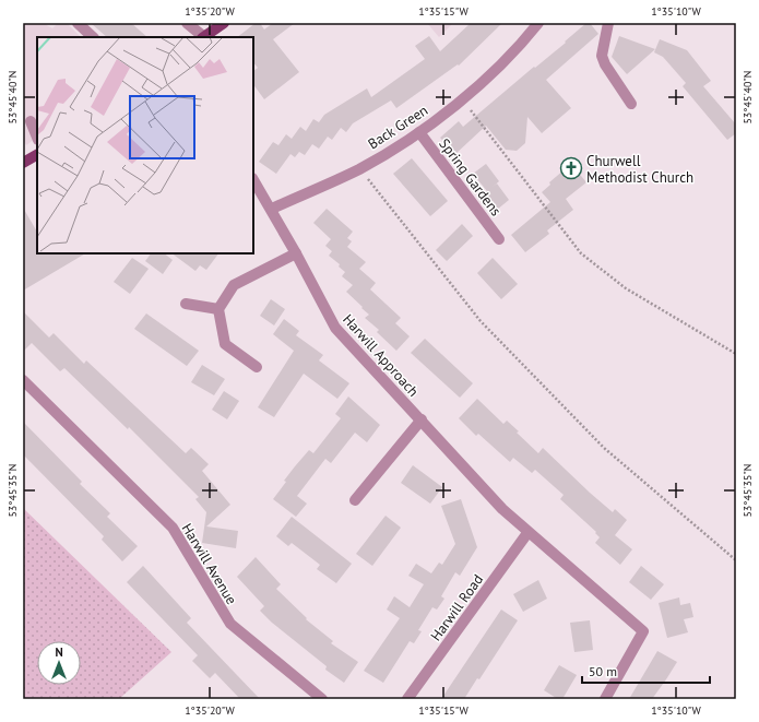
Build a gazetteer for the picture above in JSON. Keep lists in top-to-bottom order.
{
  "streets": {
    "street": [
      "Back Green",
      "Spring Gardens",
      "Harwill Approach",
      "Harwill Avenue",
      "Harwill Road"
    ]
  },
  "crossings": [
    ["Back Green", "Spring Gardens"],
    ["Back Green", "Harwill Approach"],
    ["Harwill Approach", "Harwill Road"]
  ],
  "places": {
    "church": ["Churwell Methodist Church"]
  },
  "scale_bar": "50 m",
  "north": "top",
  "coordinates": [
    "1°35'20\"W",
    "1°35'15\"W",
    "1°35'10\"W",
    "53°45'40\"N",
    "53°45'35\"N"
  ]
}
